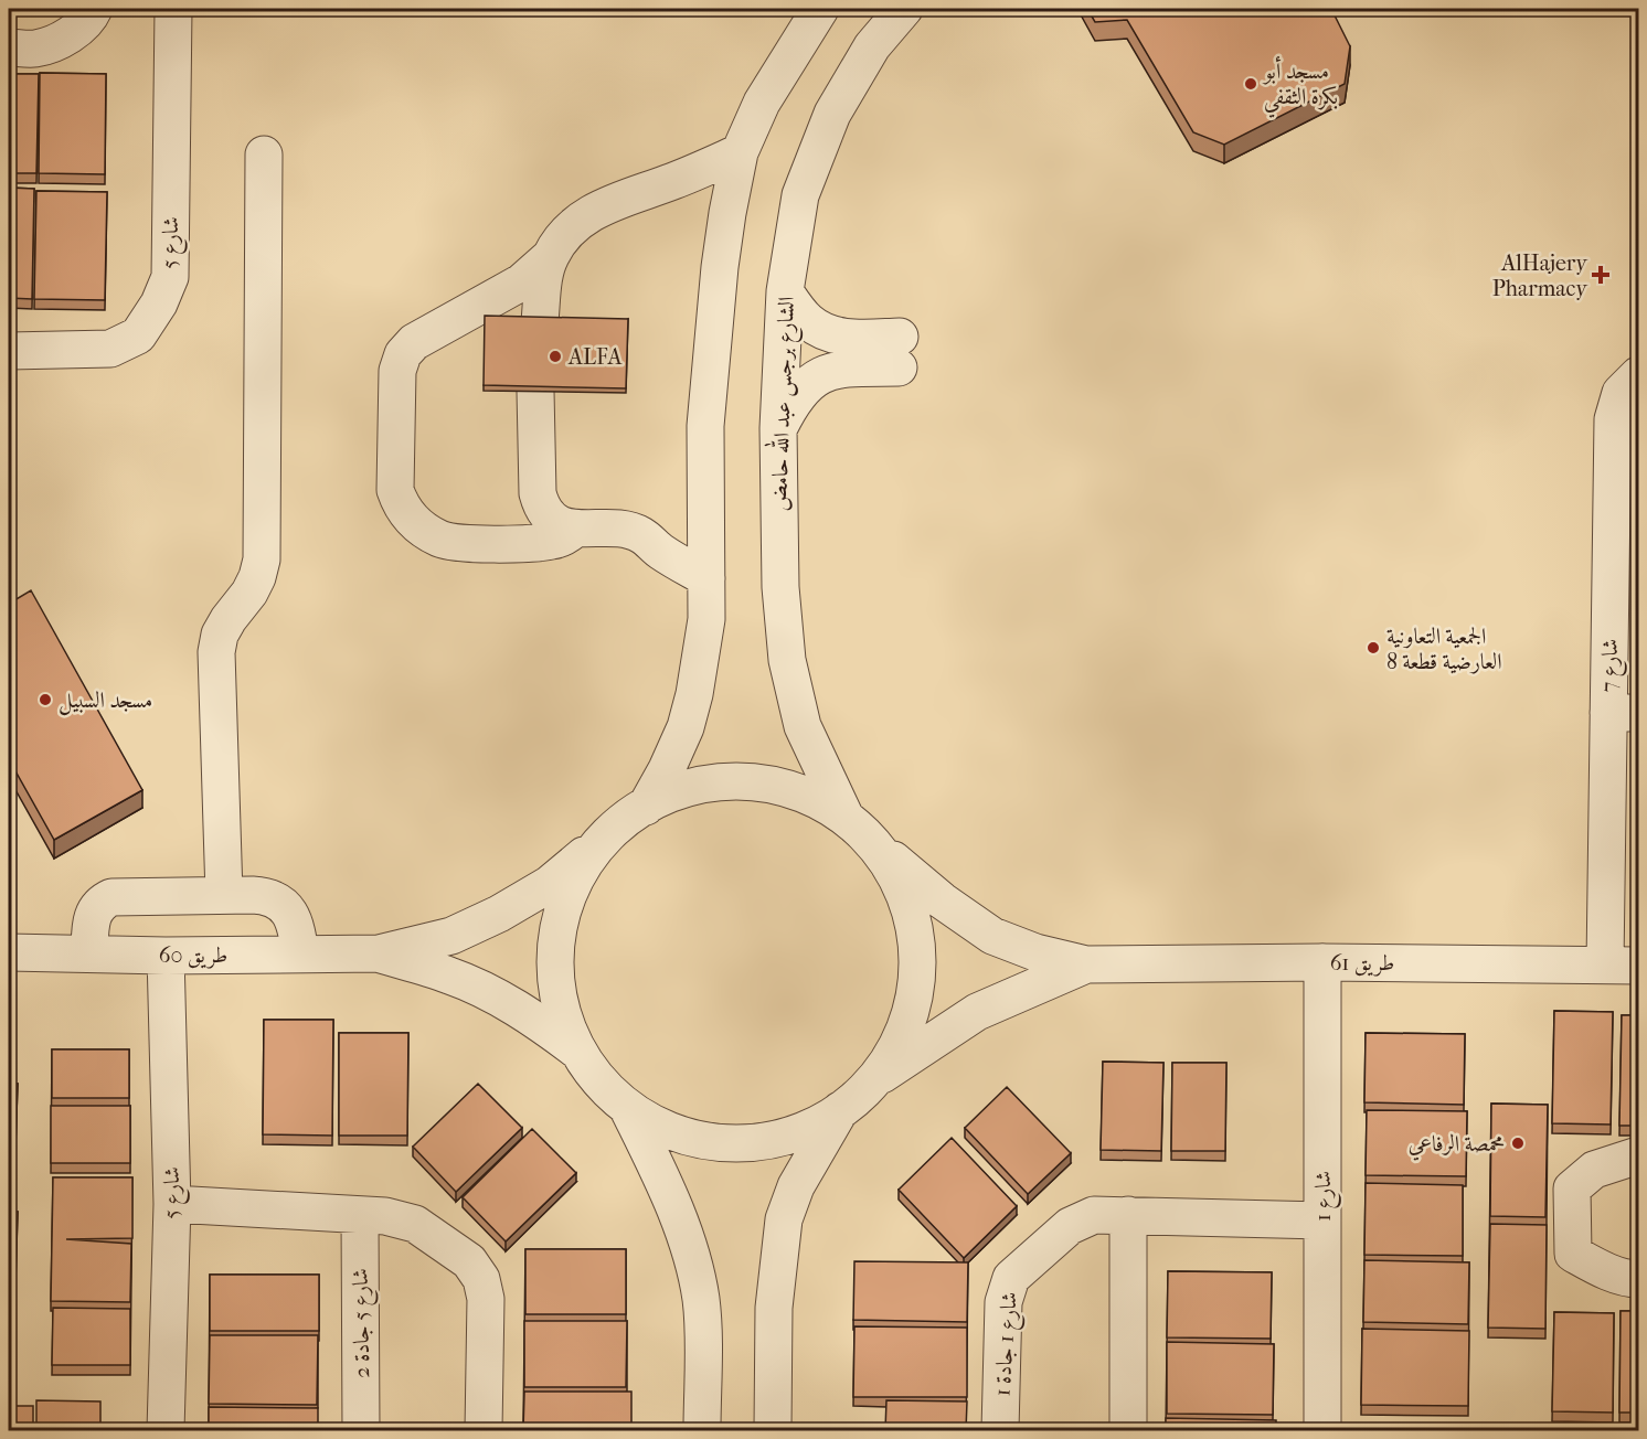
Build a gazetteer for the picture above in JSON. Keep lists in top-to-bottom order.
{
  "streets": {
    "street": [
      "شارع 5",
      "الشارع برجس عبد الله حامض",
      "شارع 7",
      "طريق 60",
      "طريق 61",
      "شارع 1",
      "شارع 5 جادة 2",
      "شارع 1 جادة 1"
    ]
  },
  "crossings": [
    ["شارع 5", "طريق 60"],
    ["شارع 7", "طريق 61"],
    ["طريق 61", "شارع 1"],
    ["شارع 1", "شارع 1 جادة 1"]
  ],
  "places": {
    "other": [
      "مسجد أبو بكرة الثقفي",
      "ALFA",
      "الجمعية التعاونية العارضية قطعة 8",
      "مسجد السبيل",
      "محمصة الرفاعي"
    ],
    "health": ["AlHajery Pharmacy"]
  }
}
